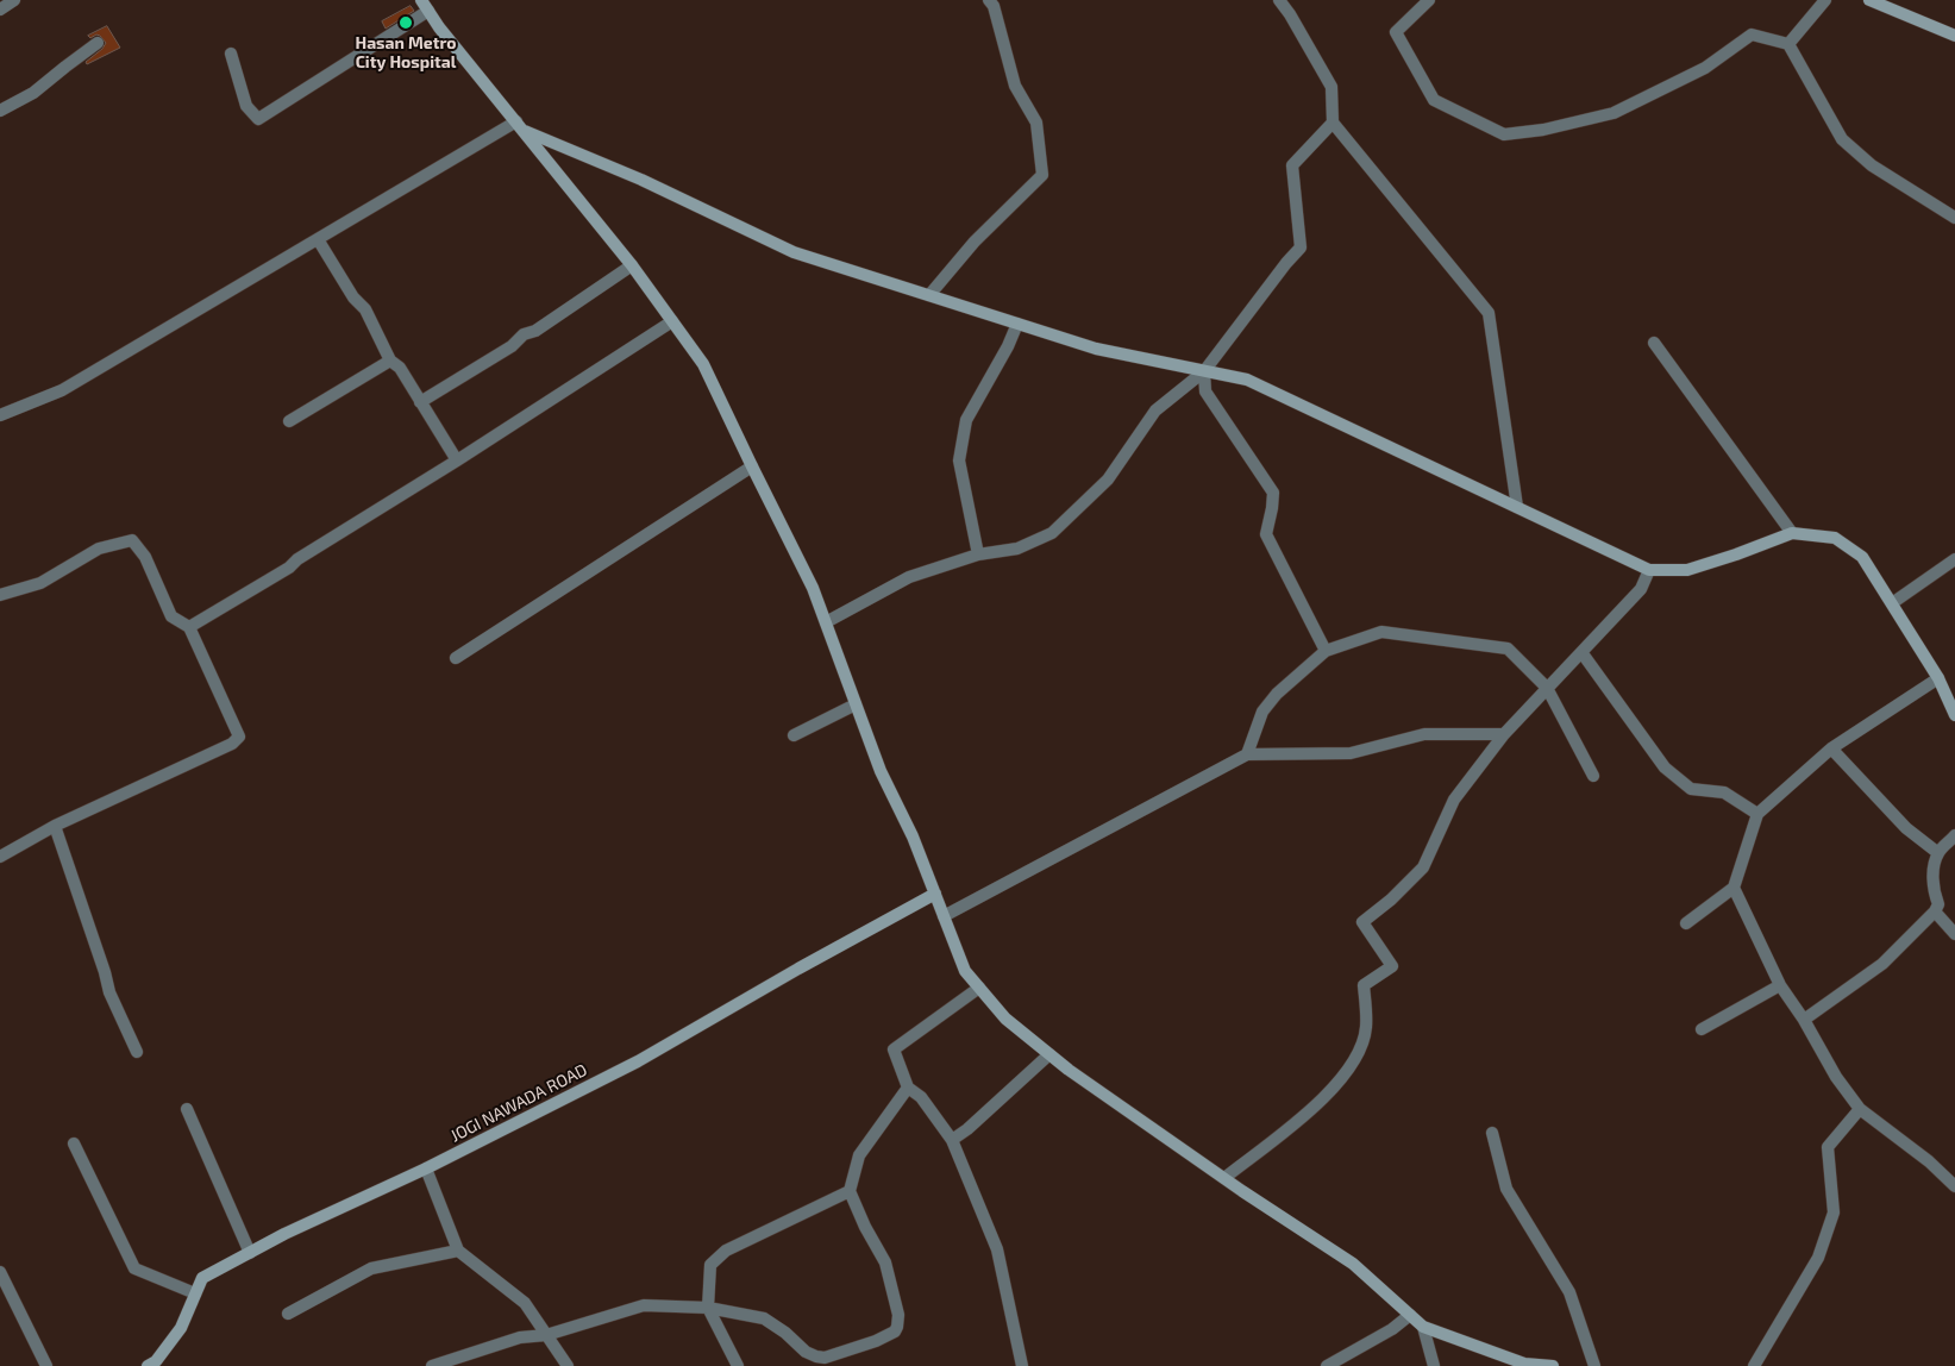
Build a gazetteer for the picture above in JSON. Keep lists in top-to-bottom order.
{
  "streets": {
    "street": ["JOGI NAWADA ROAD"]
  },
  "places": ["Hasan Metro City Hospital"]
}
